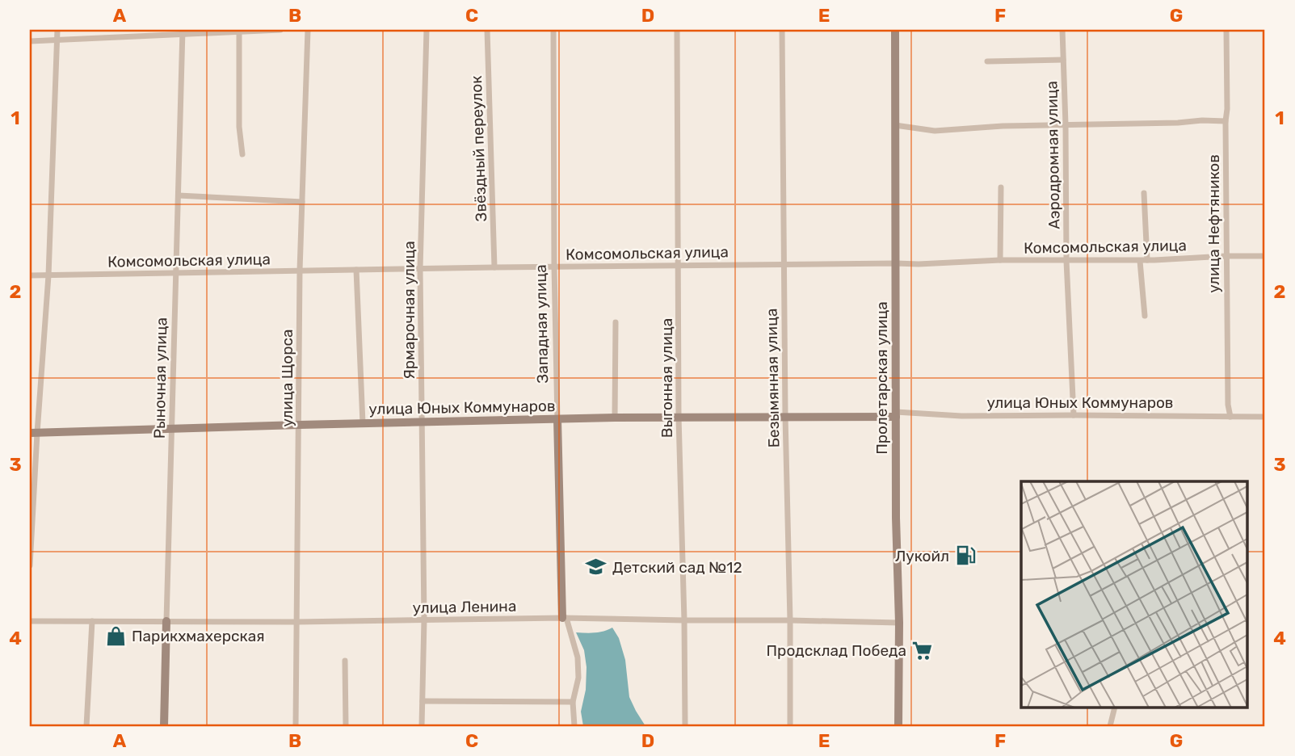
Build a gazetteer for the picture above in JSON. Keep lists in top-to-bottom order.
{
  "streets": {
    "street": [
      "Звёздный переулок",
      "Аэродромная улица",
      "улица Нефтяников",
      "Комсомольская улица",
      "Ярмарочная улица",
      "Западная улица",
      "Рыночная улица",
      "улица Щорса",
      "Выгонная улица",
      "Безымянная улица",
      "Пролетарская улица",
      "улица Юных Коммунаров",
      "улица Ленина"
    ]
  },
  "crossings": [
    ["Звёздный переулок", "Комсомольская улица"],
    ["Аэродромная улица", "Комсомольская улица"],
    ["Аэродромная улица", "улица Юных Коммунаров"],
    ["улица Нефтяников", "Комсомольская улица"],
    ["улица Нефтяников", "улица Юных Коммунаров"],
    ["Комсомольская улица", "Ярмарочная улица"],
    ["Комсомольская улица", "Западная улица"],
    ["Комсомольская улица", "Рыночная улица"],
    ["Комсомольская улица", "улица Щорса"],
    ["Комсомольская улица", "Выгонная улица"],
    ["Комсомольская улица", "Безымянная улица"],
    ["Комсомольская улица", "Пролетарская улица"],
    ["Ярмарочная улица", "улица Юных Коммунаров"],
    ["Ярмарочная улица", "улица Ленина"],
    ["Западная улица", "улица Юных Коммунаров"],
    ["Западная улица", "улица Ленина"],
    ["Рыночная улица", "улица Юных Коммунаров"],
    ["Рыночная улица", "улица Ленина"],
    ["улица Щорса", "улица Юных Коммунаров"],
    ["улица Щорса", "улица Ленина"],
    ["Выгонная улица", "улица Юных Коммунаров"],
    ["Выгонная улица", "улица Ленина"],
    ["Безымянная улица", "улица Юных Коммунаров"],
    ["Безымянная улица", "улица Ленина"],
    ["Пролетарская улица", "улица Юных Коммунаров"],
    ["Пролетарская улица", "улица Ленина"]
  ],
  "places": {
    "fuel station": ["Лукойл"],
    "school or university": ["Детский сад №12"],
    "shop": ["Парикхмахерская"],
    "supermarket": ["Продсклад Победа"]
  },
  "grid": {
    "columns": [
      "A",
      "B",
      "C",
      "D",
      "E",
      "F",
      "G"
    ],
    "rows": [
      "1",
      "2",
      "3",
      "4"
    ]
  }
}
